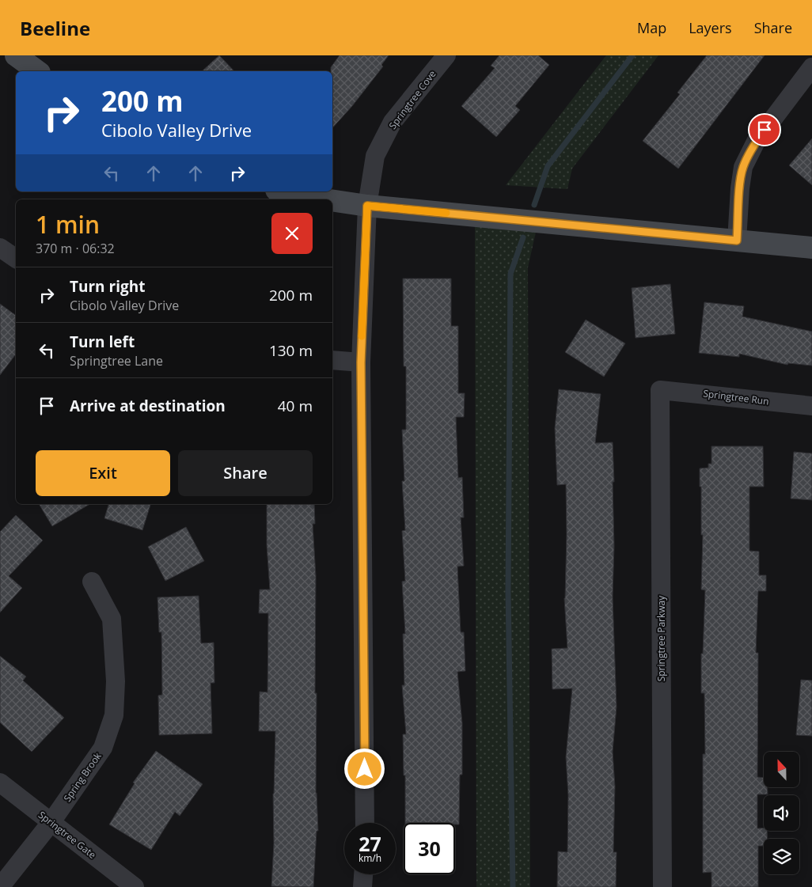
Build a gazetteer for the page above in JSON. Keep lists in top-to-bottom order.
{
  "streets": {
    "street": [
      "Springtree Cove",
      "Springtree Run",
      "Springtree Parkway",
      "Spring Brook",
      "Springtree Gate"
    ]
  },
  "crossings": [
    ["Springtree Run", "Springtree Parkway"],
    ["Spring Brook", "Springtree Gate"]
  ],
  "north": "top",
  "page": {
    "header": "Beeline",
    "nav": ["Map", "Layers", "Share"],
    "turn": ["200 m", "Cibolo Valley Drive"],
    "heading": ["1 min", "370 m · 06:32"],
    "list": [
      {
        "name": "Turn right",
        "note": "Cibolo Valley Drive",
        "value": "200 m"
      },
      {
        "name": "Turn left",
        "note": "Springtree Lane",
        "value": "130 m"
      },
      {
        "name": "Arrive at destination",
        "value": "40 m"
      }
    ],
    "buttons": ["Exit", "Share"],
    "speed": "27 km/h",
    "limit": "30"
  }
}
